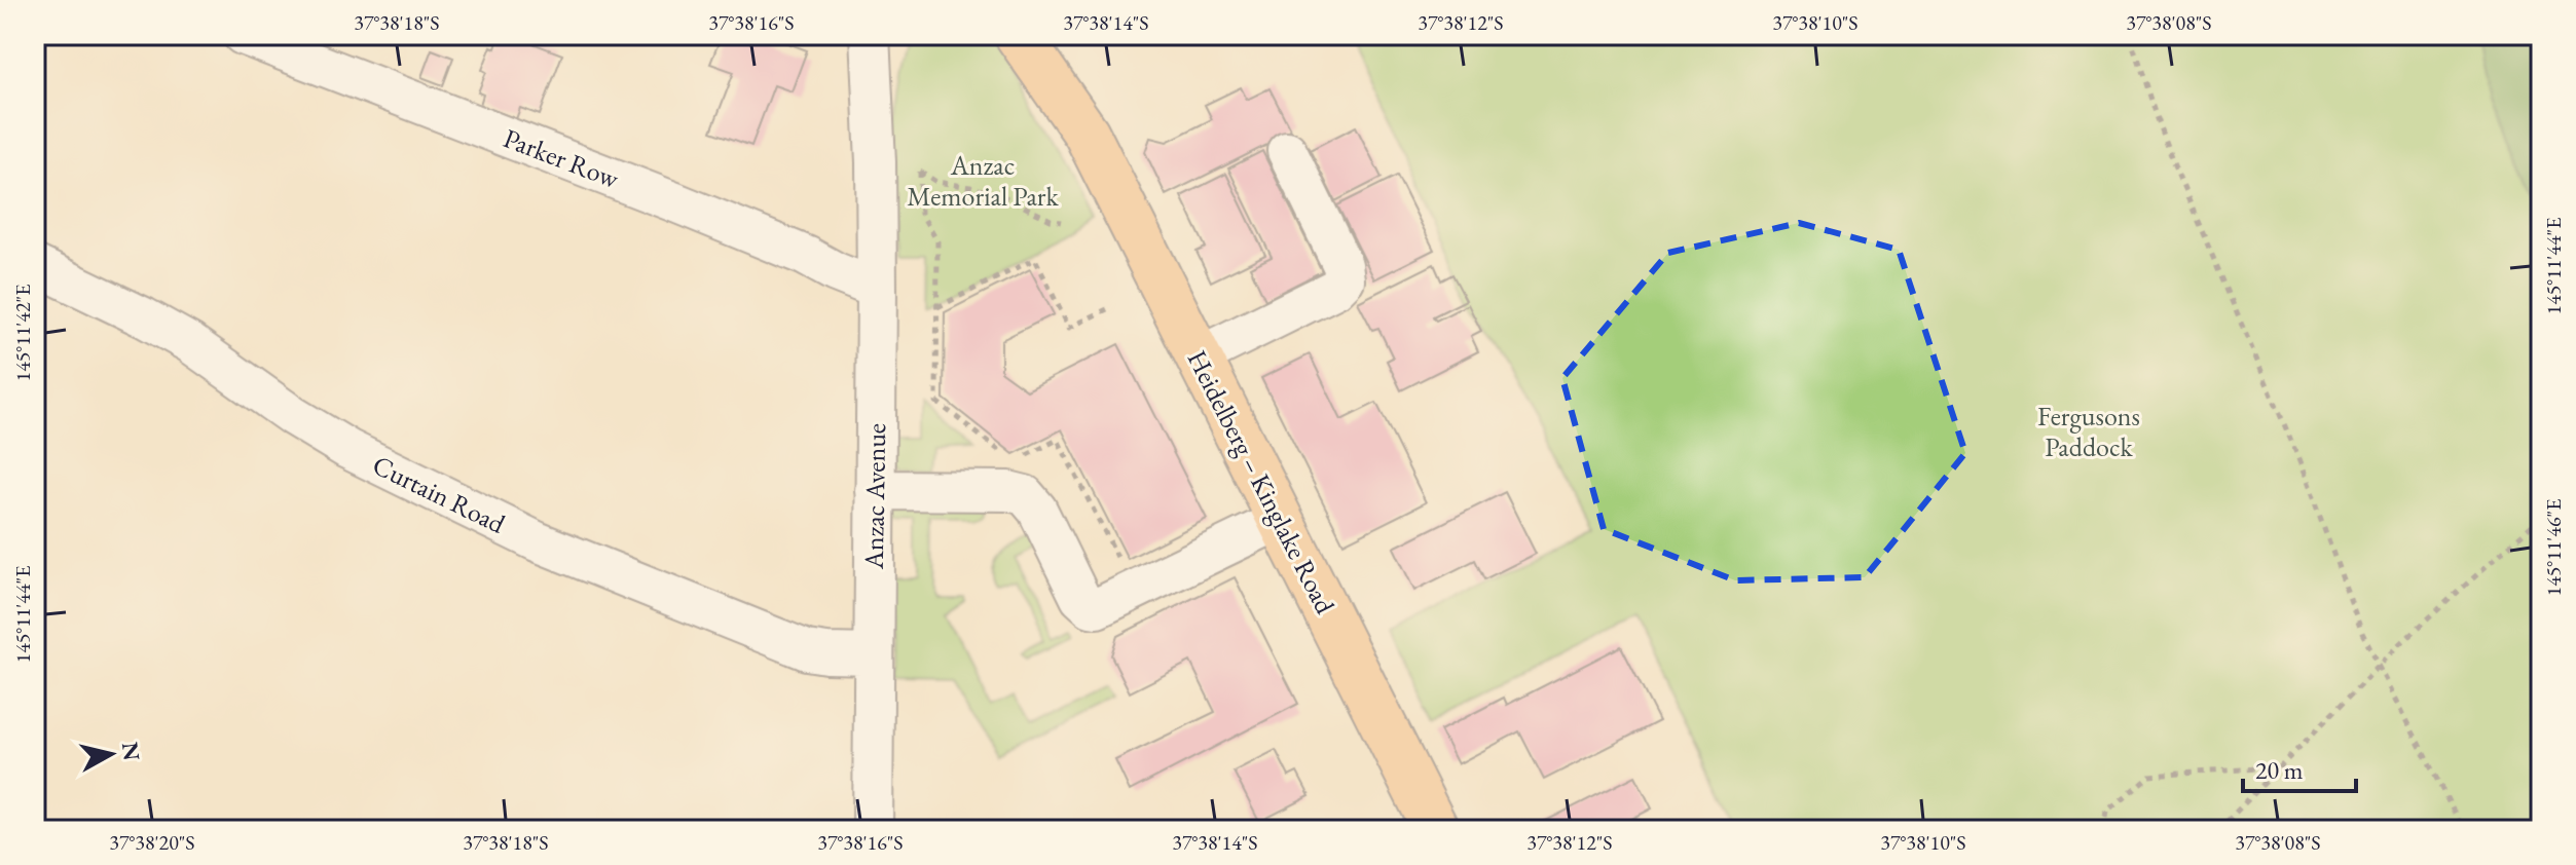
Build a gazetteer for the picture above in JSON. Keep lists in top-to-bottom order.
{
  "streets": {
    "main road": ["Heidelberg – Kinglake Road"],
    "street": ["Parker Row", "Curtain Road", "Anzac Avenue"]
  },
  "crossings": [
    ["Parker Row", "Anzac Avenue"],
    ["Curtain Road", "Anzac Avenue"]
  ],
  "parks": ["Anzac Memorial Park", "Fergusons Paddock"],
  "scale_bar": "20 m",
  "north": "right",
  "coordinates": [
    "37°38'18\"S",
    "37°38'16\"S",
    "37°38'14\"S",
    "37°38'12\"S",
    "37°38'10\"S",
    "37°38'08\"S",
    "145°11'44\"E",
    "145°11'42\"E",
    "145°11'46\"E",
    "37°38'20\"S"
  ]
}
